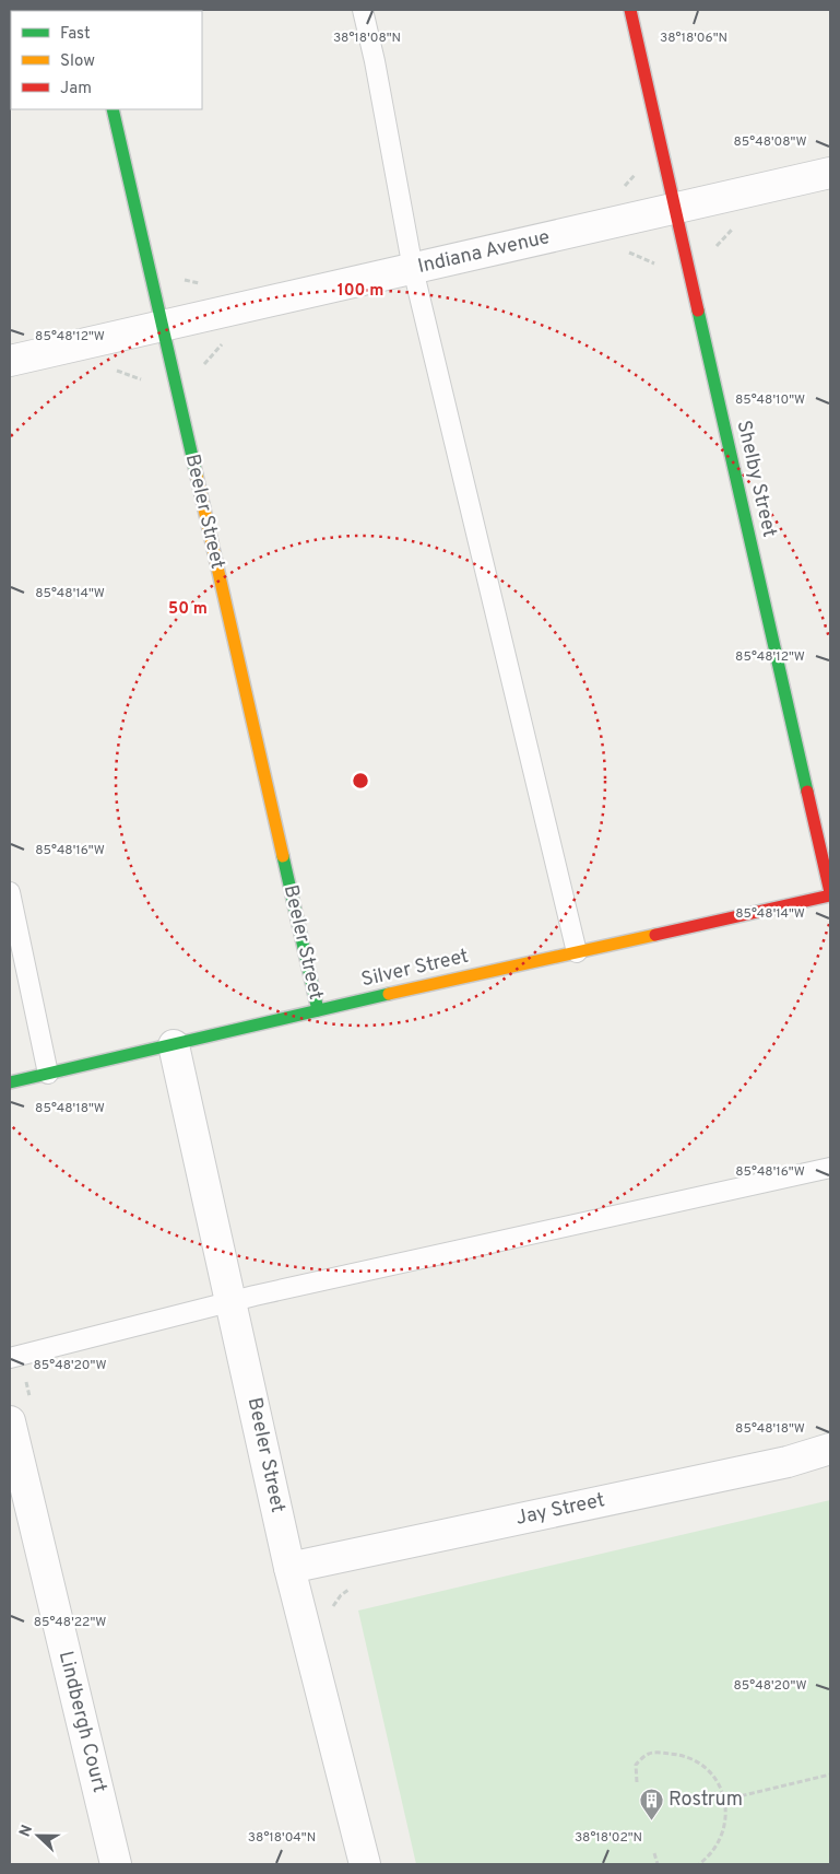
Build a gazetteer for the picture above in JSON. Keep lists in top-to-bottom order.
{
  "streets": {
    "street": [
      "Indiana Avenue",
      "Shelby Street",
      "Beeler Street",
      "Silver Street",
      "Jay Street",
      "Lindbergh Court"
    ]
  },
  "crossings": [
    ["Indiana Avenue", "Shelby Street"],
    ["Indiana Avenue", "Beeler Street"],
    ["Shelby Street", "Silver Street"],
    ["Beeler Street", "Silver Street"],
    ["Beeler Street", "Jay Street"]
  ],
  "places": {
    "building": ["Rostrum"]
  },
  "legend": ["Fast", "Slow", "Jam"],
  "north": "left",
  "coordinates": [
    "38°18'06\"N",
    "38°18'08\"N",
    "85°48'08\"W",
    "85°48'12\"W",
    "85°48'10\"W",
    "85°48'14\"W",
    "85°48'16\"W",
    "85°48'18\"W",
    "85°48'20\"W",
    "85°48'22\"W",
    "38°18'04\"N",
    "38°18'02\"N"
  ],
  "rings": ["100 m", "50 m"]
}
